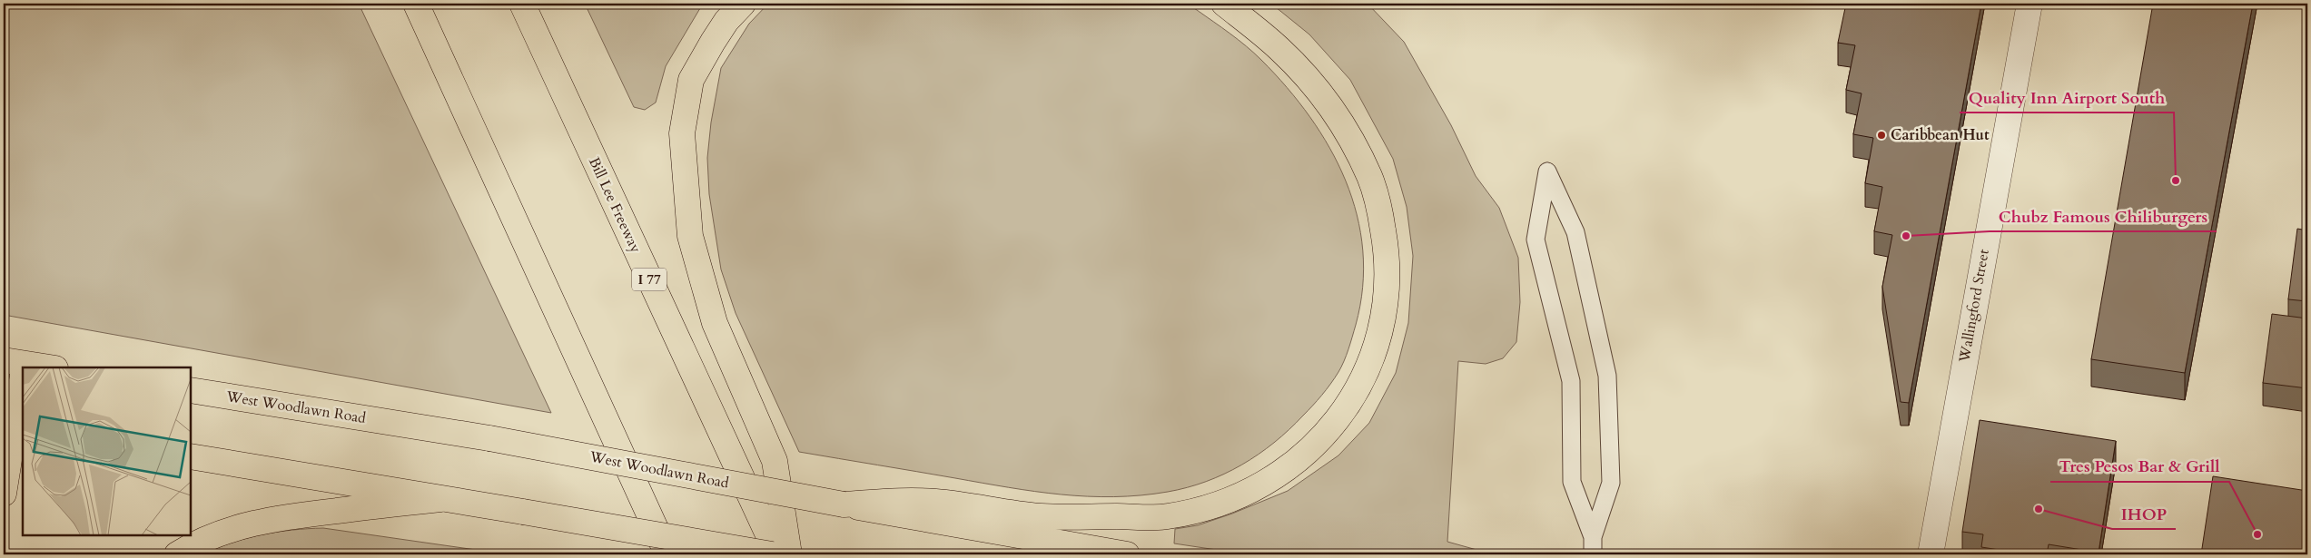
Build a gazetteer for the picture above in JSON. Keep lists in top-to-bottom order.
{
  "streets": {
    "main road": ["Bill Lee Freeway", "I 77", "West Woodlawn Road"],
    "street": ["Wallingford Street"]
  },
  "places": [
    "Caribbean Hut",
    "Quality Inn Airport South",
    "Chubz Famous Chiliburgers",
    "IHOP",
    "Tres Pesos Bar & Grill"
  ]
}
